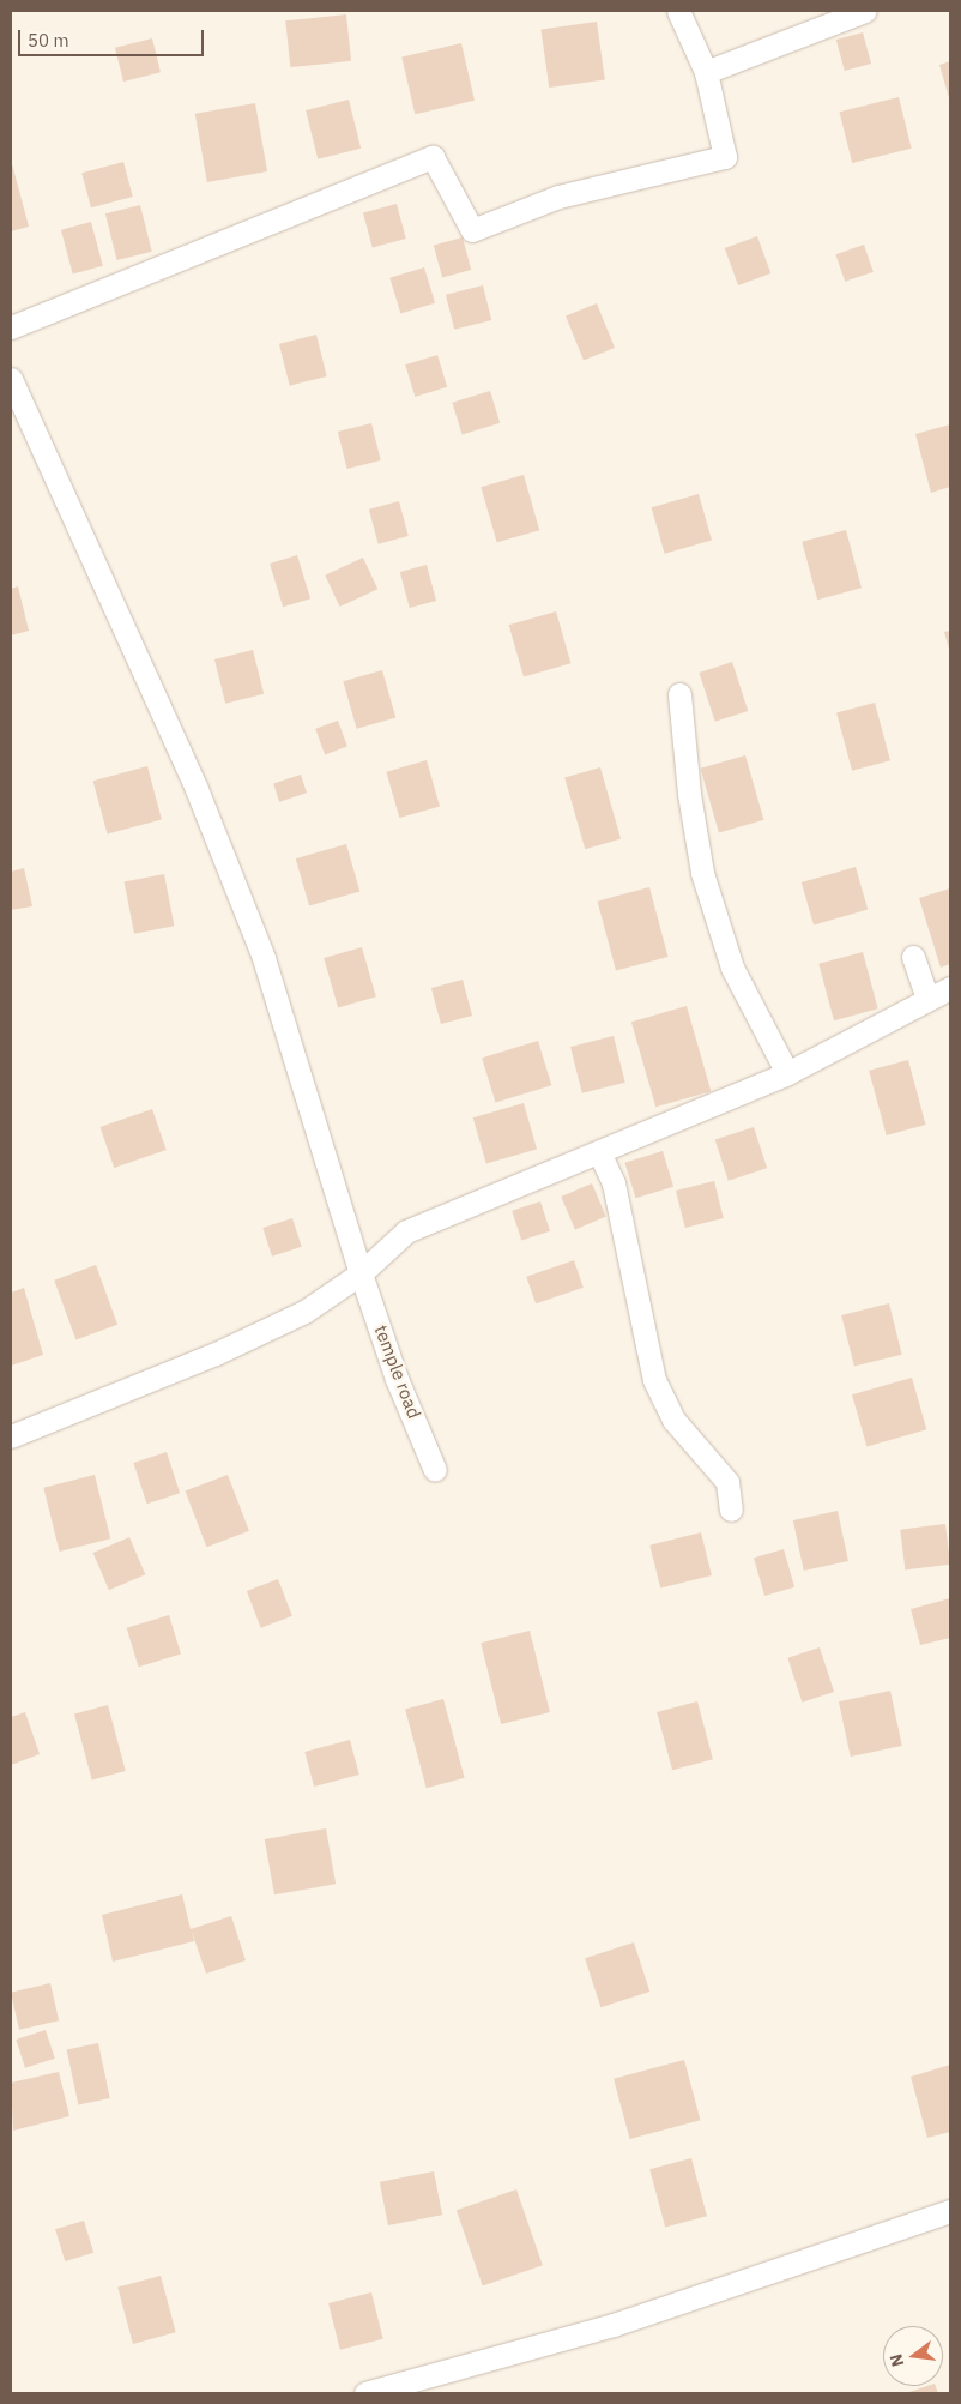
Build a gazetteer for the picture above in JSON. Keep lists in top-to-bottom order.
{
  "streets": {
    "street": ["temple road"]
  },
  "scale_bar": "50 m",
  "north": "left"
}
